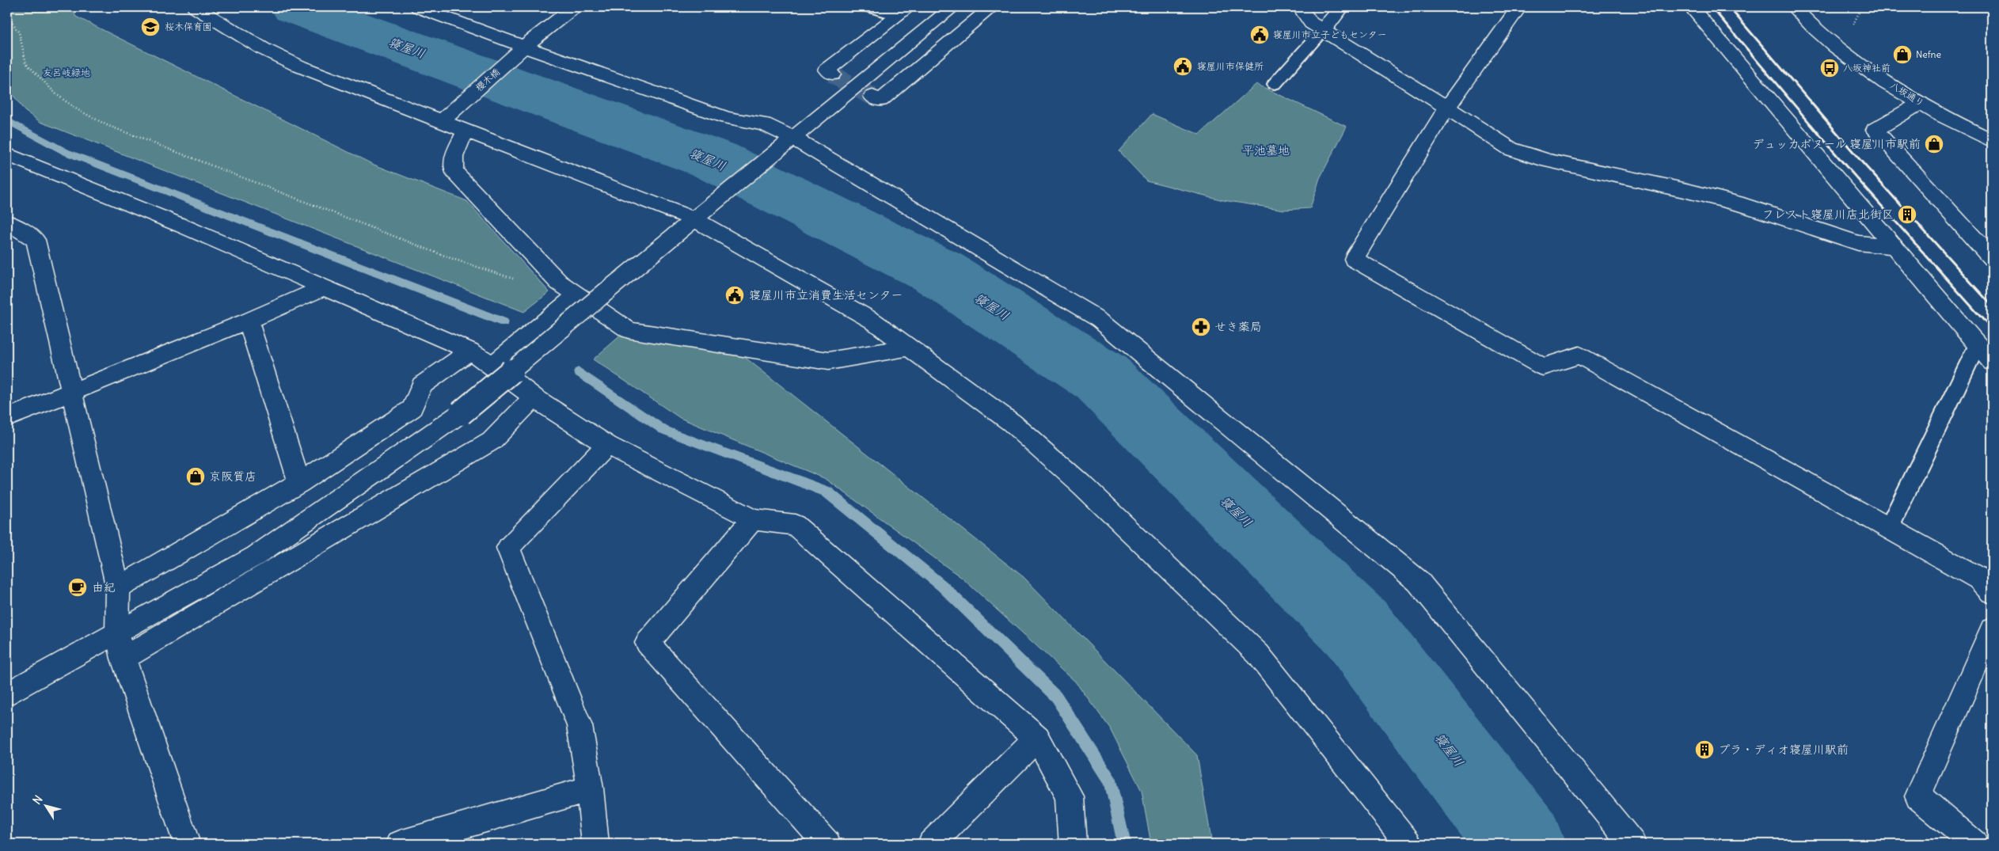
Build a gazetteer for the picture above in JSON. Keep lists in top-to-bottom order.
{
  "streets": {
    "street": ["櫻木橋", "八坂通り"]
  },
  "water": ["寝屋川"],
  "parks": ["友呂岐緑地", "平池墓地"],
  "places": {
    "school or university": ["桜木保育園"],
    "public building": ["寝屋川市立子どもセンター", "寝屋川市保健所", "寝屋川市立消費生活センター"],
    "shop": ["Nefne", "デュッカボヌール 寝屋川市駅前", "京阪質店"],
    "bus stop": ["八坂神社前"],
    "building": ["フレスト寝屋川店北街区", "プラ・ディオ寝屋川駅前"],
    "pharmacy": ["せき薬局"],
    "cafe": ["由紀"]
  },
  "north": "top left"
}
